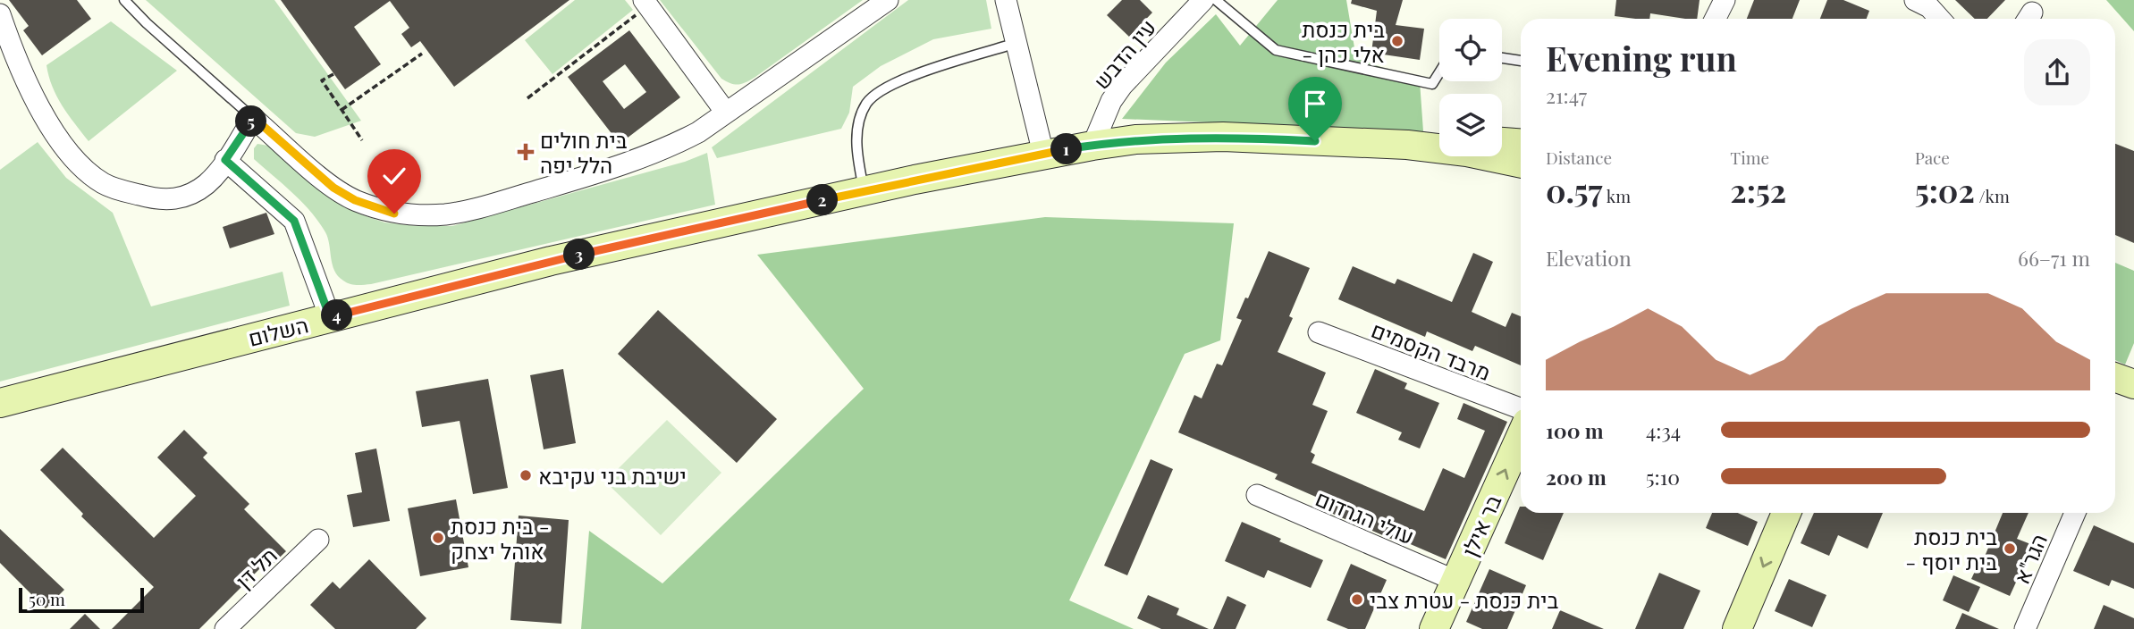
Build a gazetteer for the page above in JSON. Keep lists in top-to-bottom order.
{
  "streets": {
    "street": [
      "עין הדבש",
      "השלום",
      "מרבד הקסמים",
      "עולי הגרדום",
      "בר אילן",
      "הגר\"א",
      "תל דן"
    ]
  },
  "crossings": [
    ["עין הדבש", "השלום"],
    ["עולי הגרדום", "בר אילן"]
  ],
  "one_way": ["בר אילן"],
  "places": {
    "other": [
      "בית כנסת - אלי כהן",
      "ישיבת בני עקיבא",
      "בית כנסת - אוהל יצחק",
      "בית כנסת - בית יוסף",
      "בית כנסת - עטרת צבי"
    ],
    "health": ["בית חולים הלל יפה"]
  },
  "scale_bar": "50 m",
  "page": {
    "heading": ["Evening run", "21:47"],
    "pins": [
      "5",
      "1",
      "2",
      "3",
      "4"
    ],
    "stats": [
      ["Distance", "0.57 km"],
      ["Time", "2:52"],
      ["Pace", "5:02 /km"]
    ],
    "chart": ["Elevation", "66–71 m"],
    "list": [
      {
        "name": "100 m",
        "note": "4:34"
      },
      {
        "name": "200 m",
        "note": "5:10"
      }
    ],
    "scale": "50 m"
  }
}
